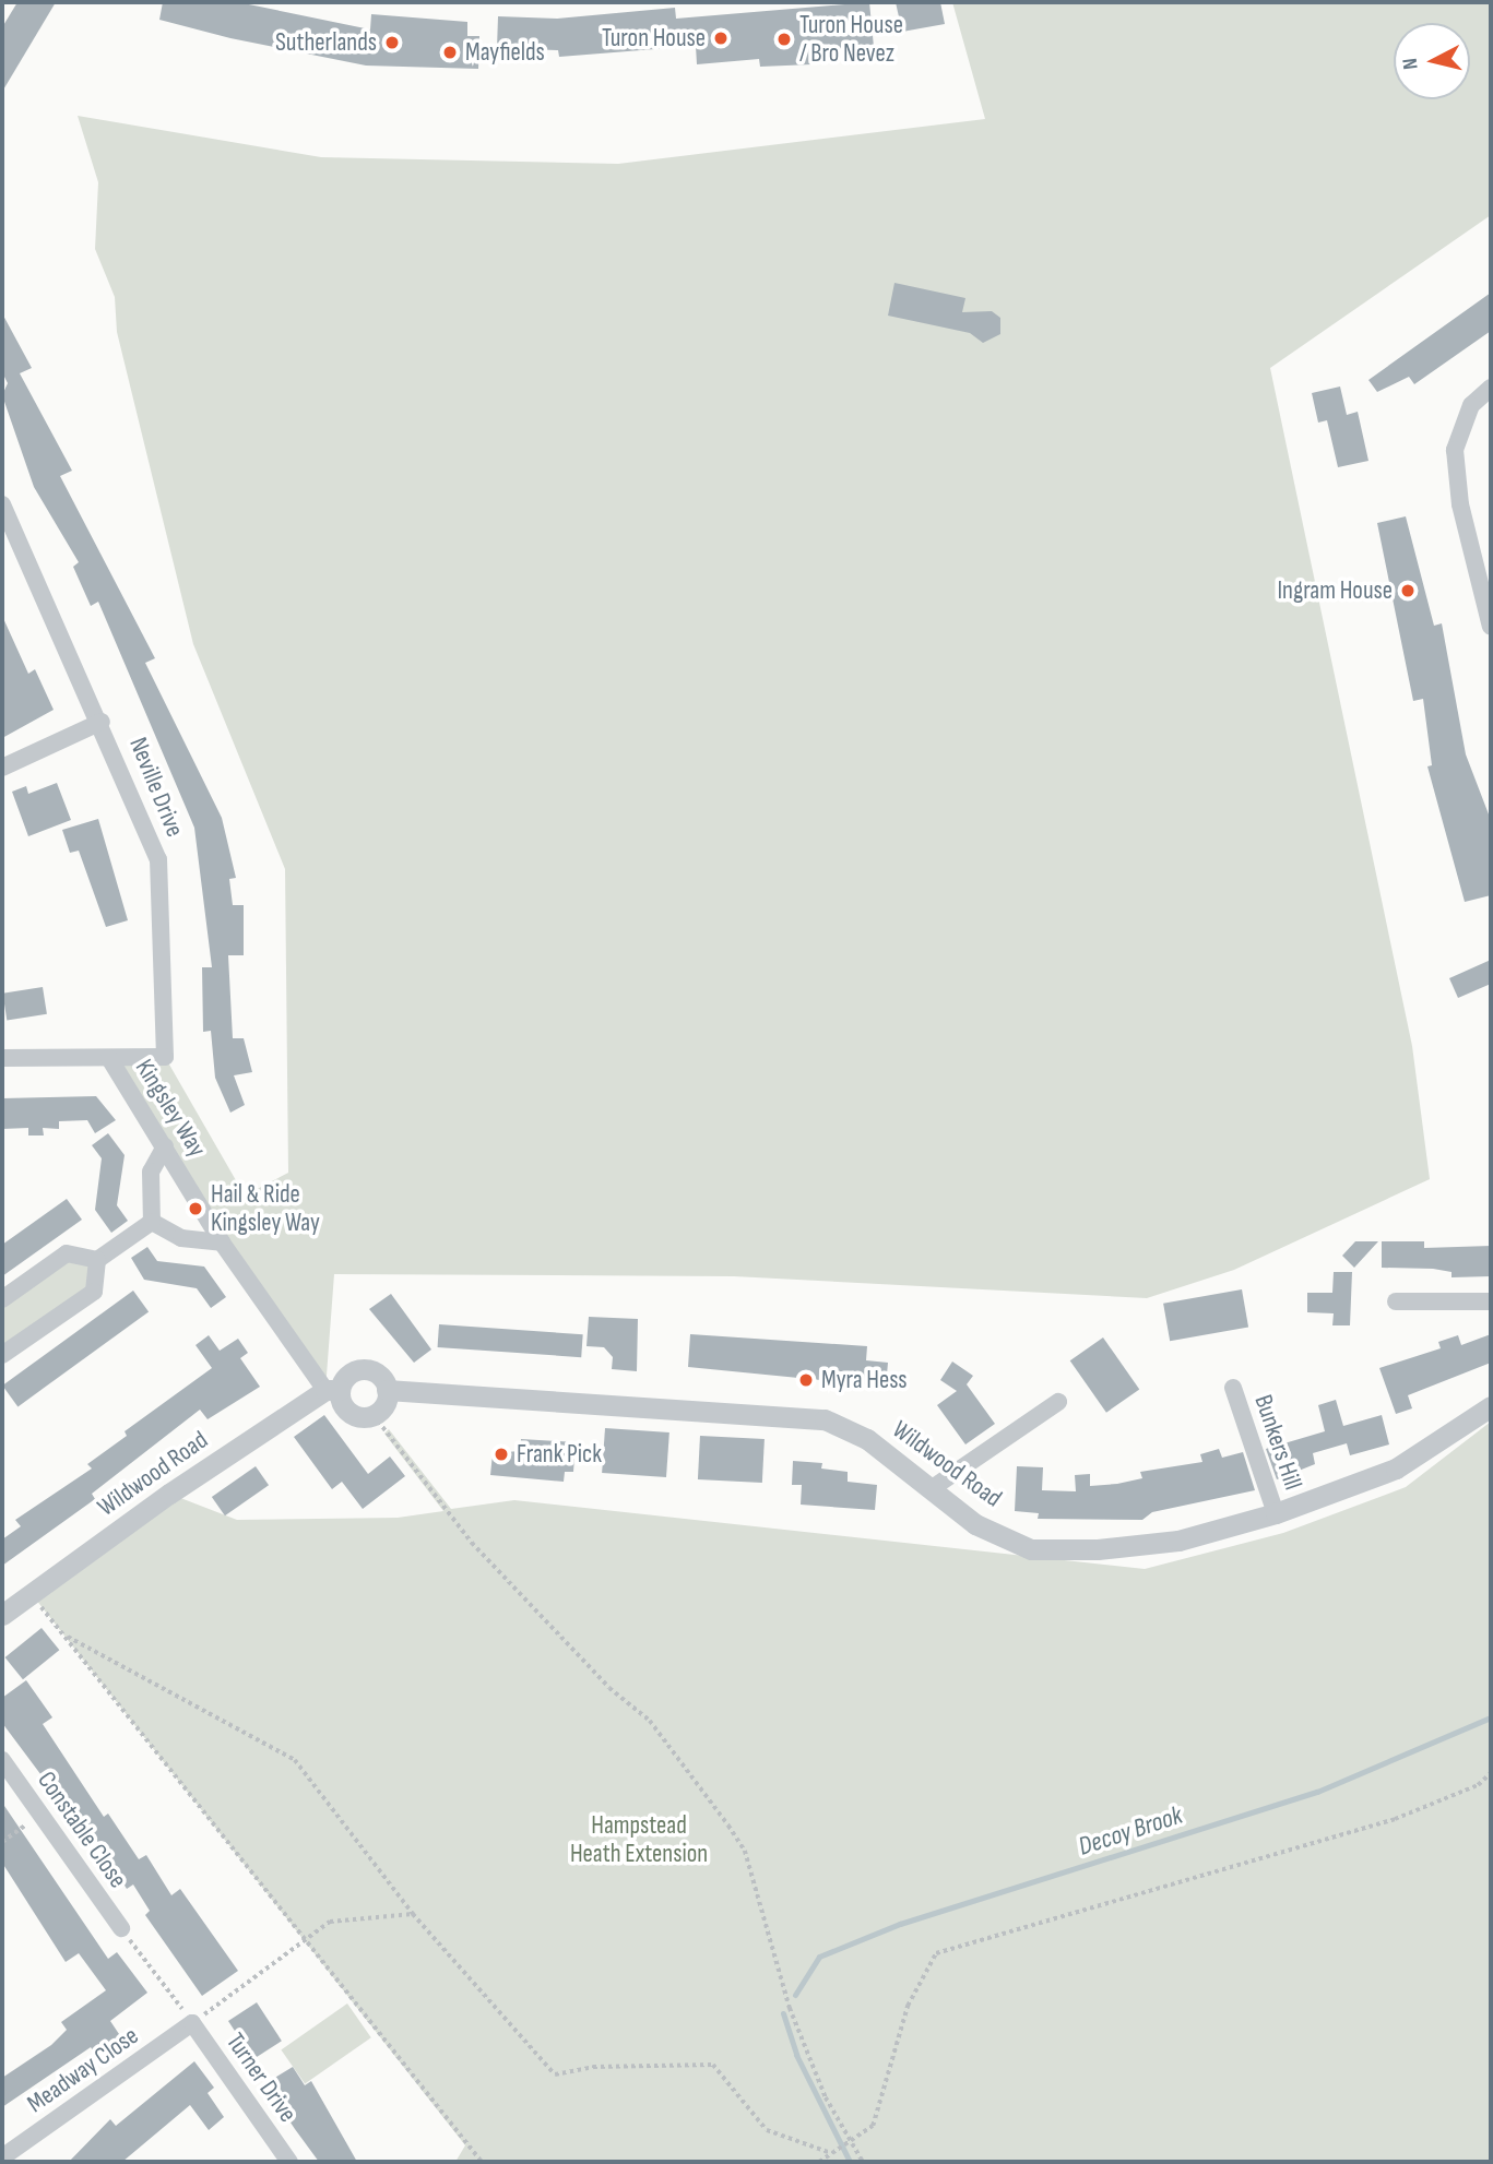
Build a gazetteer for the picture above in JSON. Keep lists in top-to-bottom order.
{
  "streets": {
    "street": [
      "Neville Drive",
      "Kingsley Way",
      "Bunkers Hill",
      "Wildwood Road",
      "Constable Close",
      "Meadway Close",
      "Turner Drive"
    ]
  },
  "crossings": [
    ["Neville Drive", "Kingsley Way"],
    ["Kingsley Way", "Wildwood Road"],
    ["Bunkers Hill", "Wildwood Road"],
    ["Meadway Close", "Turner Drive"]
  ],
  "water": ["Decoy Brook"],
  "parks": ["Hampstead Heath Extension"],
  "places": [
    "Turon House",
    "Turon House / Bro Nevez",
    "Sutherlands",
    "Mayfields",
    "Ingram House",
    "Hail & Ride Kingsley Way",
    "Myra Hess",
    "Frank Pick"
  ],
  "north": "left"
}
